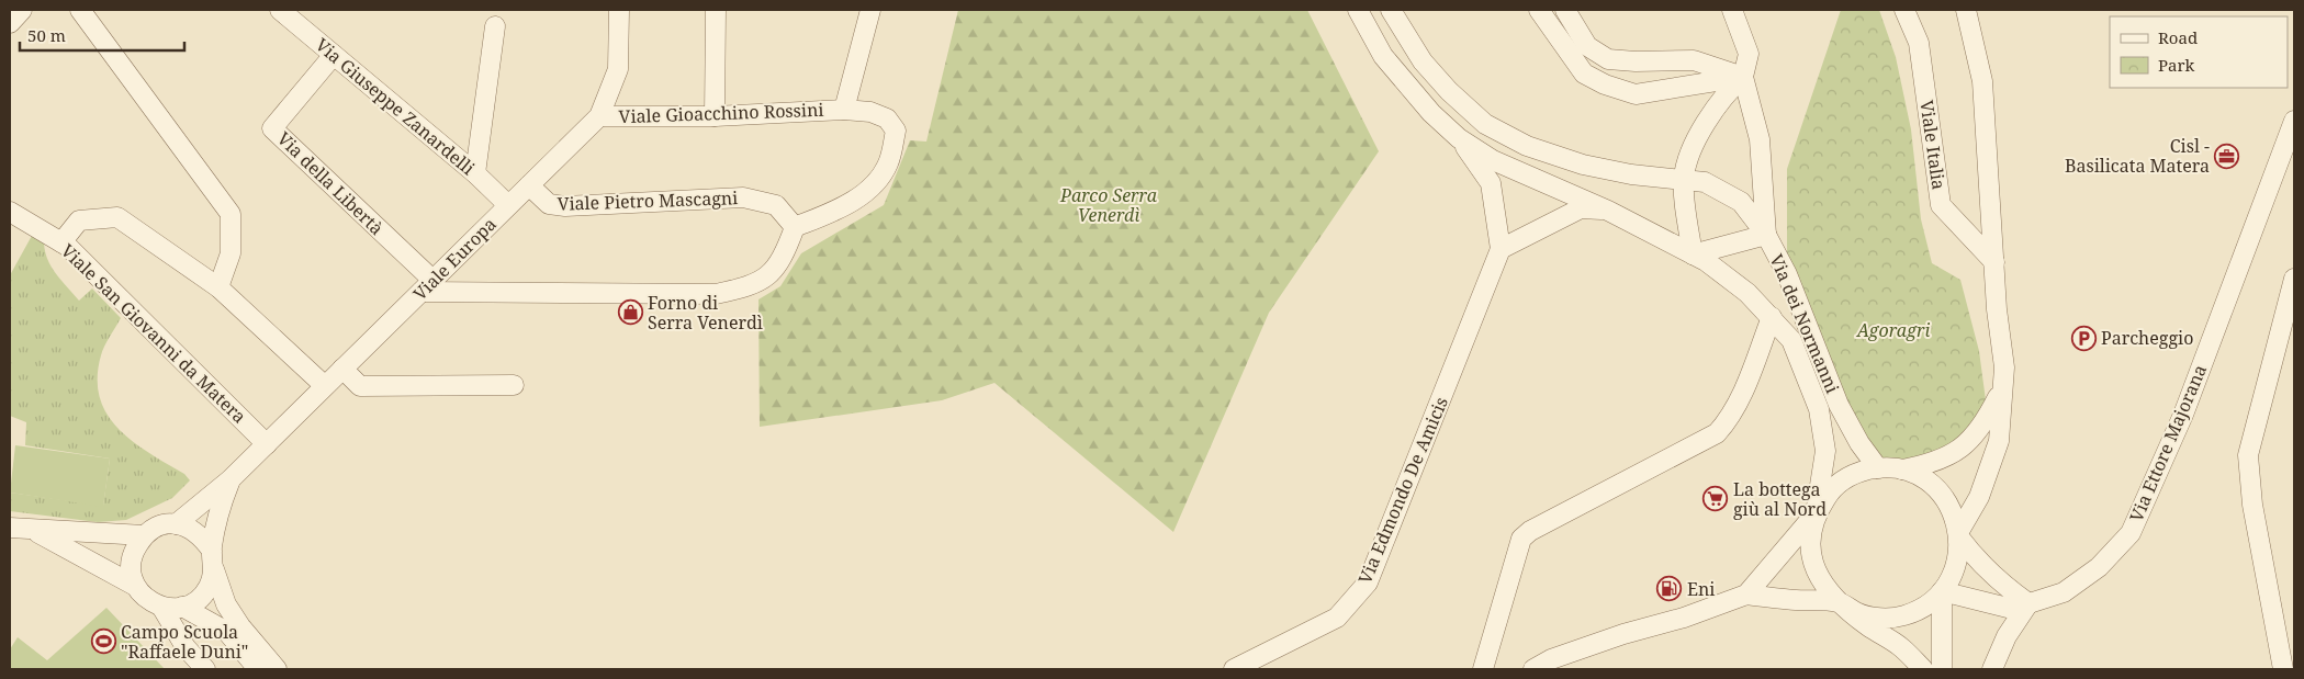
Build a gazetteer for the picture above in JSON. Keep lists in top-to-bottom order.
{
  "streets": {
    "street": [
      "Via Giuseppe Zanardelli",
      "Viale Gioacchino Rossini",
      "Viale Italia",
      "Via della Libertà",
      "Viale Pietro Mascagni",
      "Viale Europa",
      "Via dei Normanni",
      "Viale San Giovanni da Matera",
      "Via Ettore Majorana",
      "Via Edmondo De Amicis"
    ]
  },
  "crossings": [
    ["Via Giuseppe Zanardelli", "Via della Libertà"],
    ["Via Giuseppe Zanardelli", "Viale Europa"],
    ["Viale Gioacchino Rossini", "Viale Pietro Mascagni"],
    ["Viale Gioacchino Rossini", "Viale Europa"],
    ["Via della Libertà", "Viale Europa"],
    ["Viale Pietro Mascagni", "Viale Europa"],
    ["Viale Europa", "Viale San Giovanni da Matera"],
    ["Via dei Normanni", "Via Ettore Majorana"]
  ],
  "parks": ["Parco Serra Venerdì", "Agoragri"],
  "places": {
    "office": ["Cisl - Basilicata Matera"],
    "shop": ["Forno di Serra Venerdì"],
    "parking": ["Parcheggio"],
    "supermarket": ["La bottega giù al Nord"],
    "fuel station": ["Eni"],
    "sports": ["Campo Scuola \"Raffaele Duni\""]
  },
  "legend": ["Road", "Park"],
  "scale_bar": "50 m"
}
